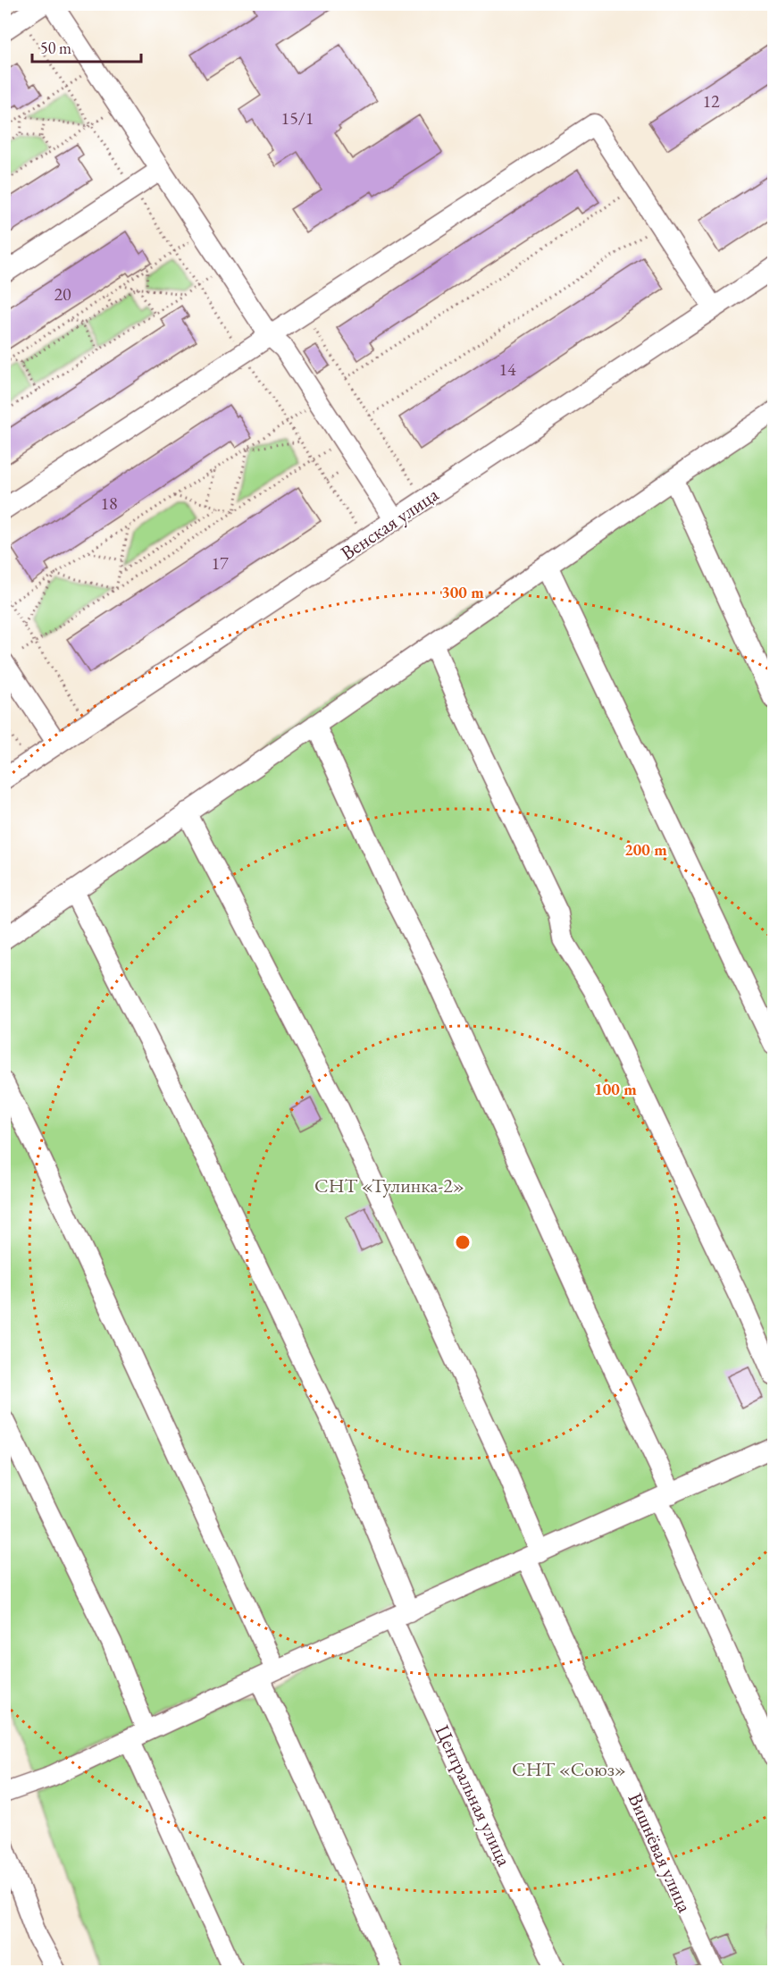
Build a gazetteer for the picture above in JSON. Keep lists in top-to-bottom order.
{
  "streets": {
    "street": ["Венская улица", "Центральная улица", "Вишнёвая улица"]
  },
  "parks": ["СНТ «Тулинка-2»", "СНТ «Союз»"],
  "house_numbers": [
    "12",
    "15/1",
    "20",
    "14",
    "18",
    "17"
  ],
  "scale_bar": "50 m",
  "rings": ["300 m", "200 m", "100 m"]
}
